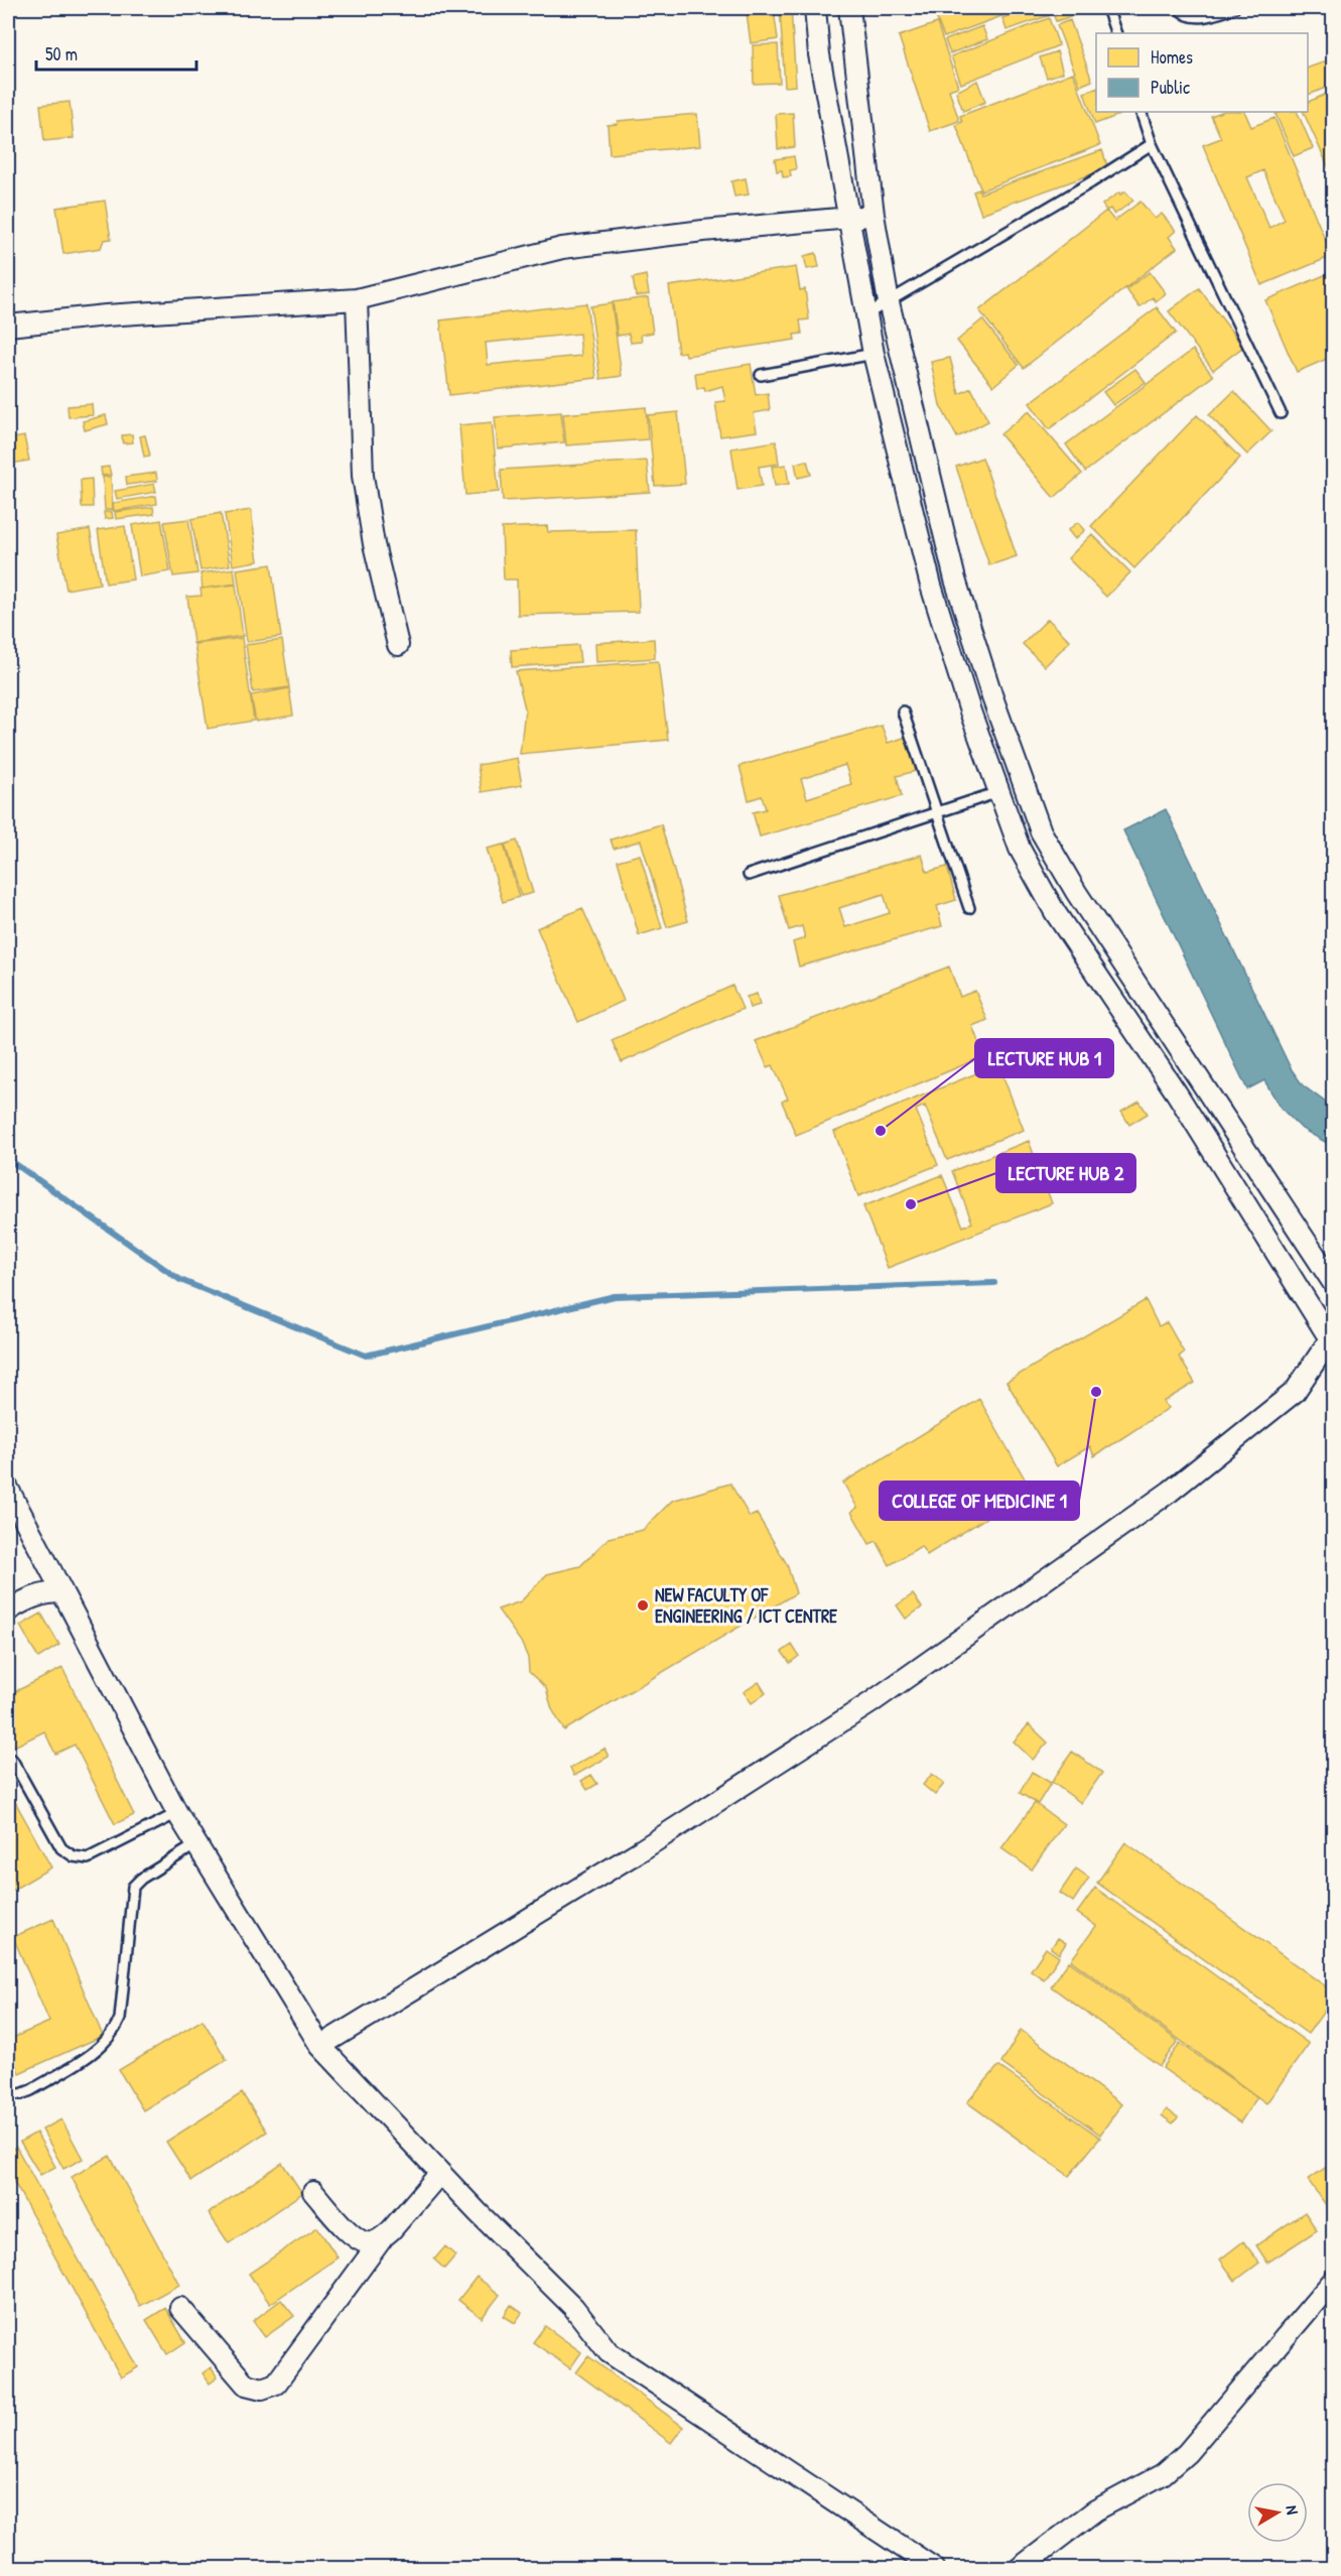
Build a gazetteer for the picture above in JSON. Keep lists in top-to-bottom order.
{
  "places": [
    "LECTURE HUB 1",
    "LECTURE HUB 2",
    "COLLEGE OF MEDICINE 1",
    "NEW FACULTY OF ENGINEERING / ICT CENTRE"
  ],
  "legend": ["Homes", "Public"],
  "scale_bar": "50 m",
  "north": "right"
}
